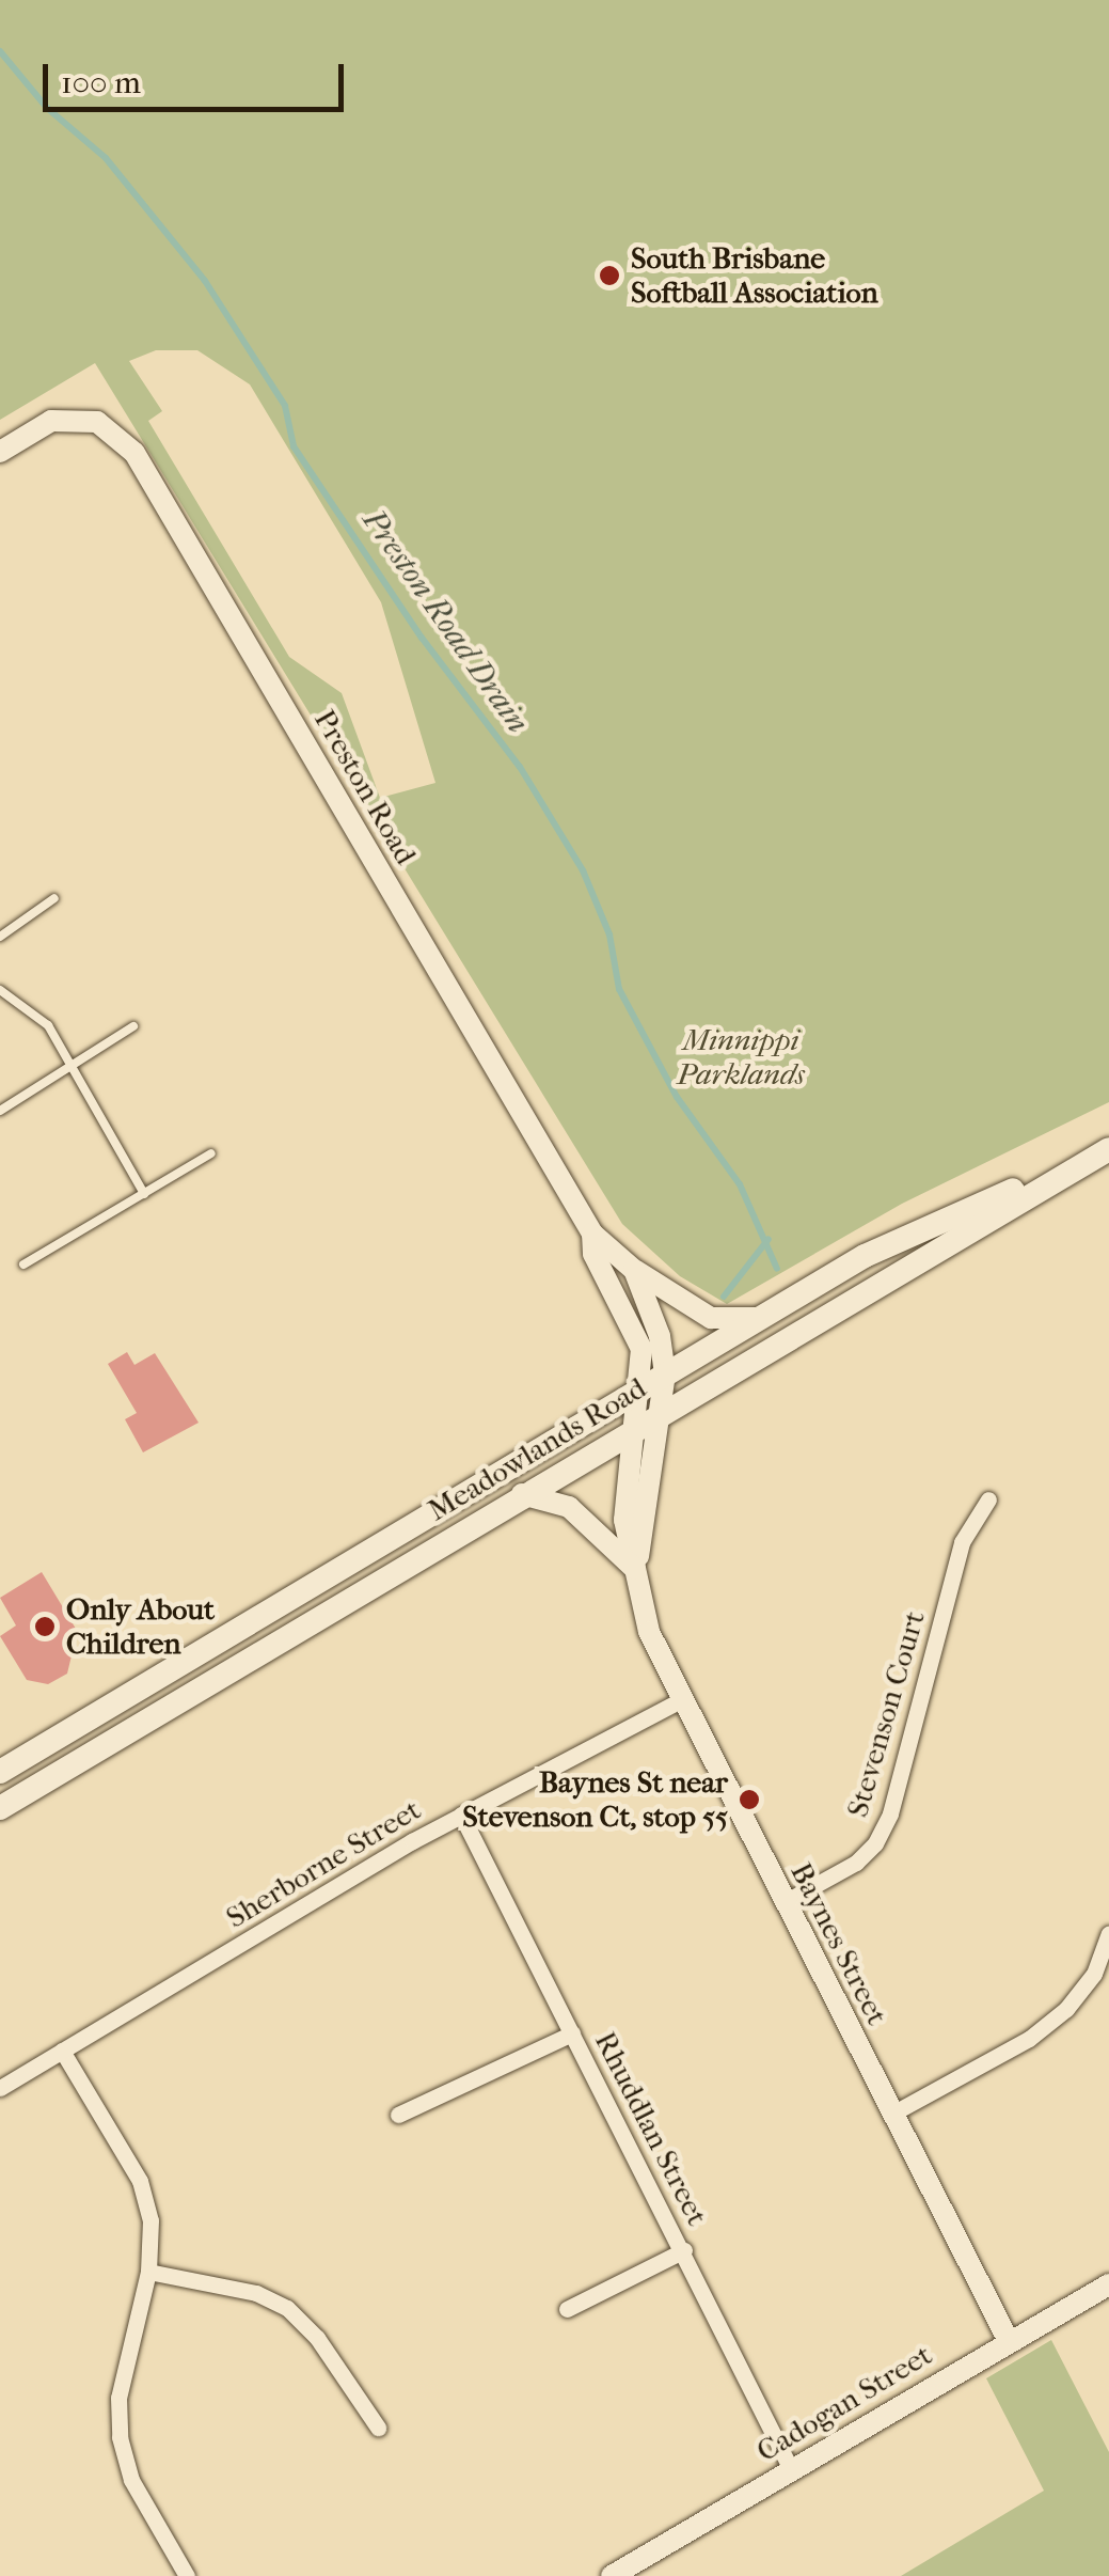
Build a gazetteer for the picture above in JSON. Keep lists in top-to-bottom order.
{
  "streets": {
    "main road": ["Meadowlands Road"],
    "street": [
      "Preston Road",
      "Stevenson Court",
      "Sherborne Street",
      "Baynes Street",
      "Rhuddlan Street",
      "Cadogan Street"
    ]
  },
  "crossings": [
    ["Preston Road", "Meadowlands Road"],
    ["Preston Road", "Baynes Street"],
    ["Meadowlands Road", "Baynes Street"],
    ["Stevenson Court", "Baynes Street"],
    ["Sherborne Street", "Baynes Street"],
    ["Sherborne Street", "Rhuddlan Street"],
    ["Baynes Street", "Cadogan Street"],
    ["Rhuddlan Street", "Cadogan Street"]
  ],
  "water": ["Preston Road Drain"],
  "parks": ["Minnippi Parklands"],
  "places": ["South Brisbane Softball Association", "Only About Children", "Baynes St near Stevenson Ct, stop 55"],
  "scale_bar": "100 m"
}
